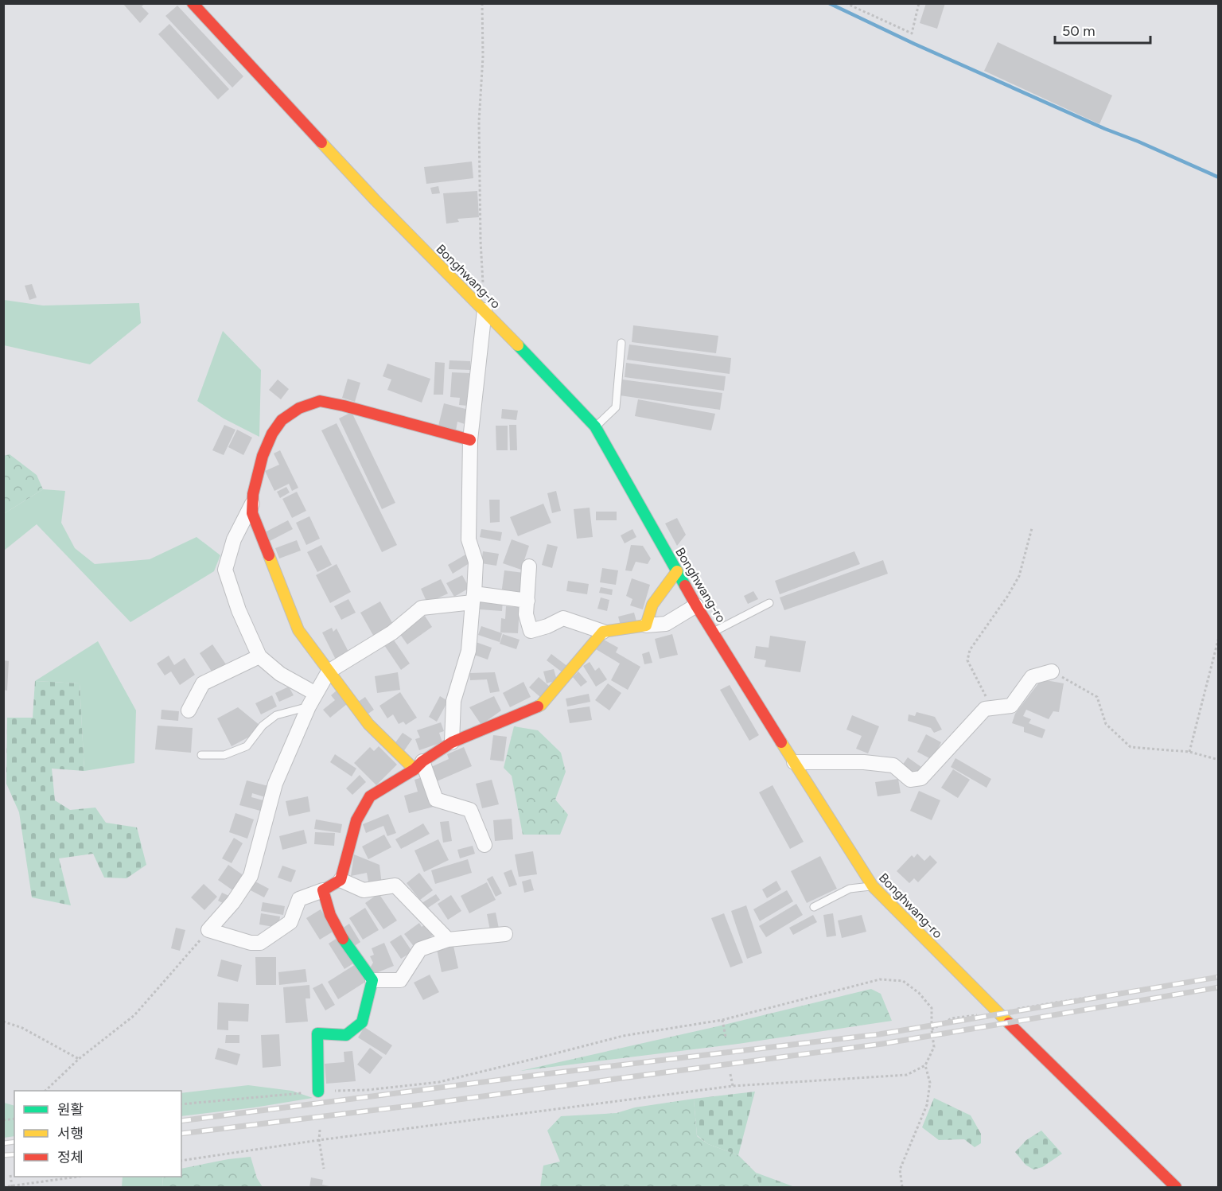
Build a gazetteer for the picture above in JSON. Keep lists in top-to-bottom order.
{
  "streets": {
    "street": ["Bonghwang-ro"]
  },
  "legend": ["원활", "서행", "정체"],
  "scale_bar": "50 m"
}
